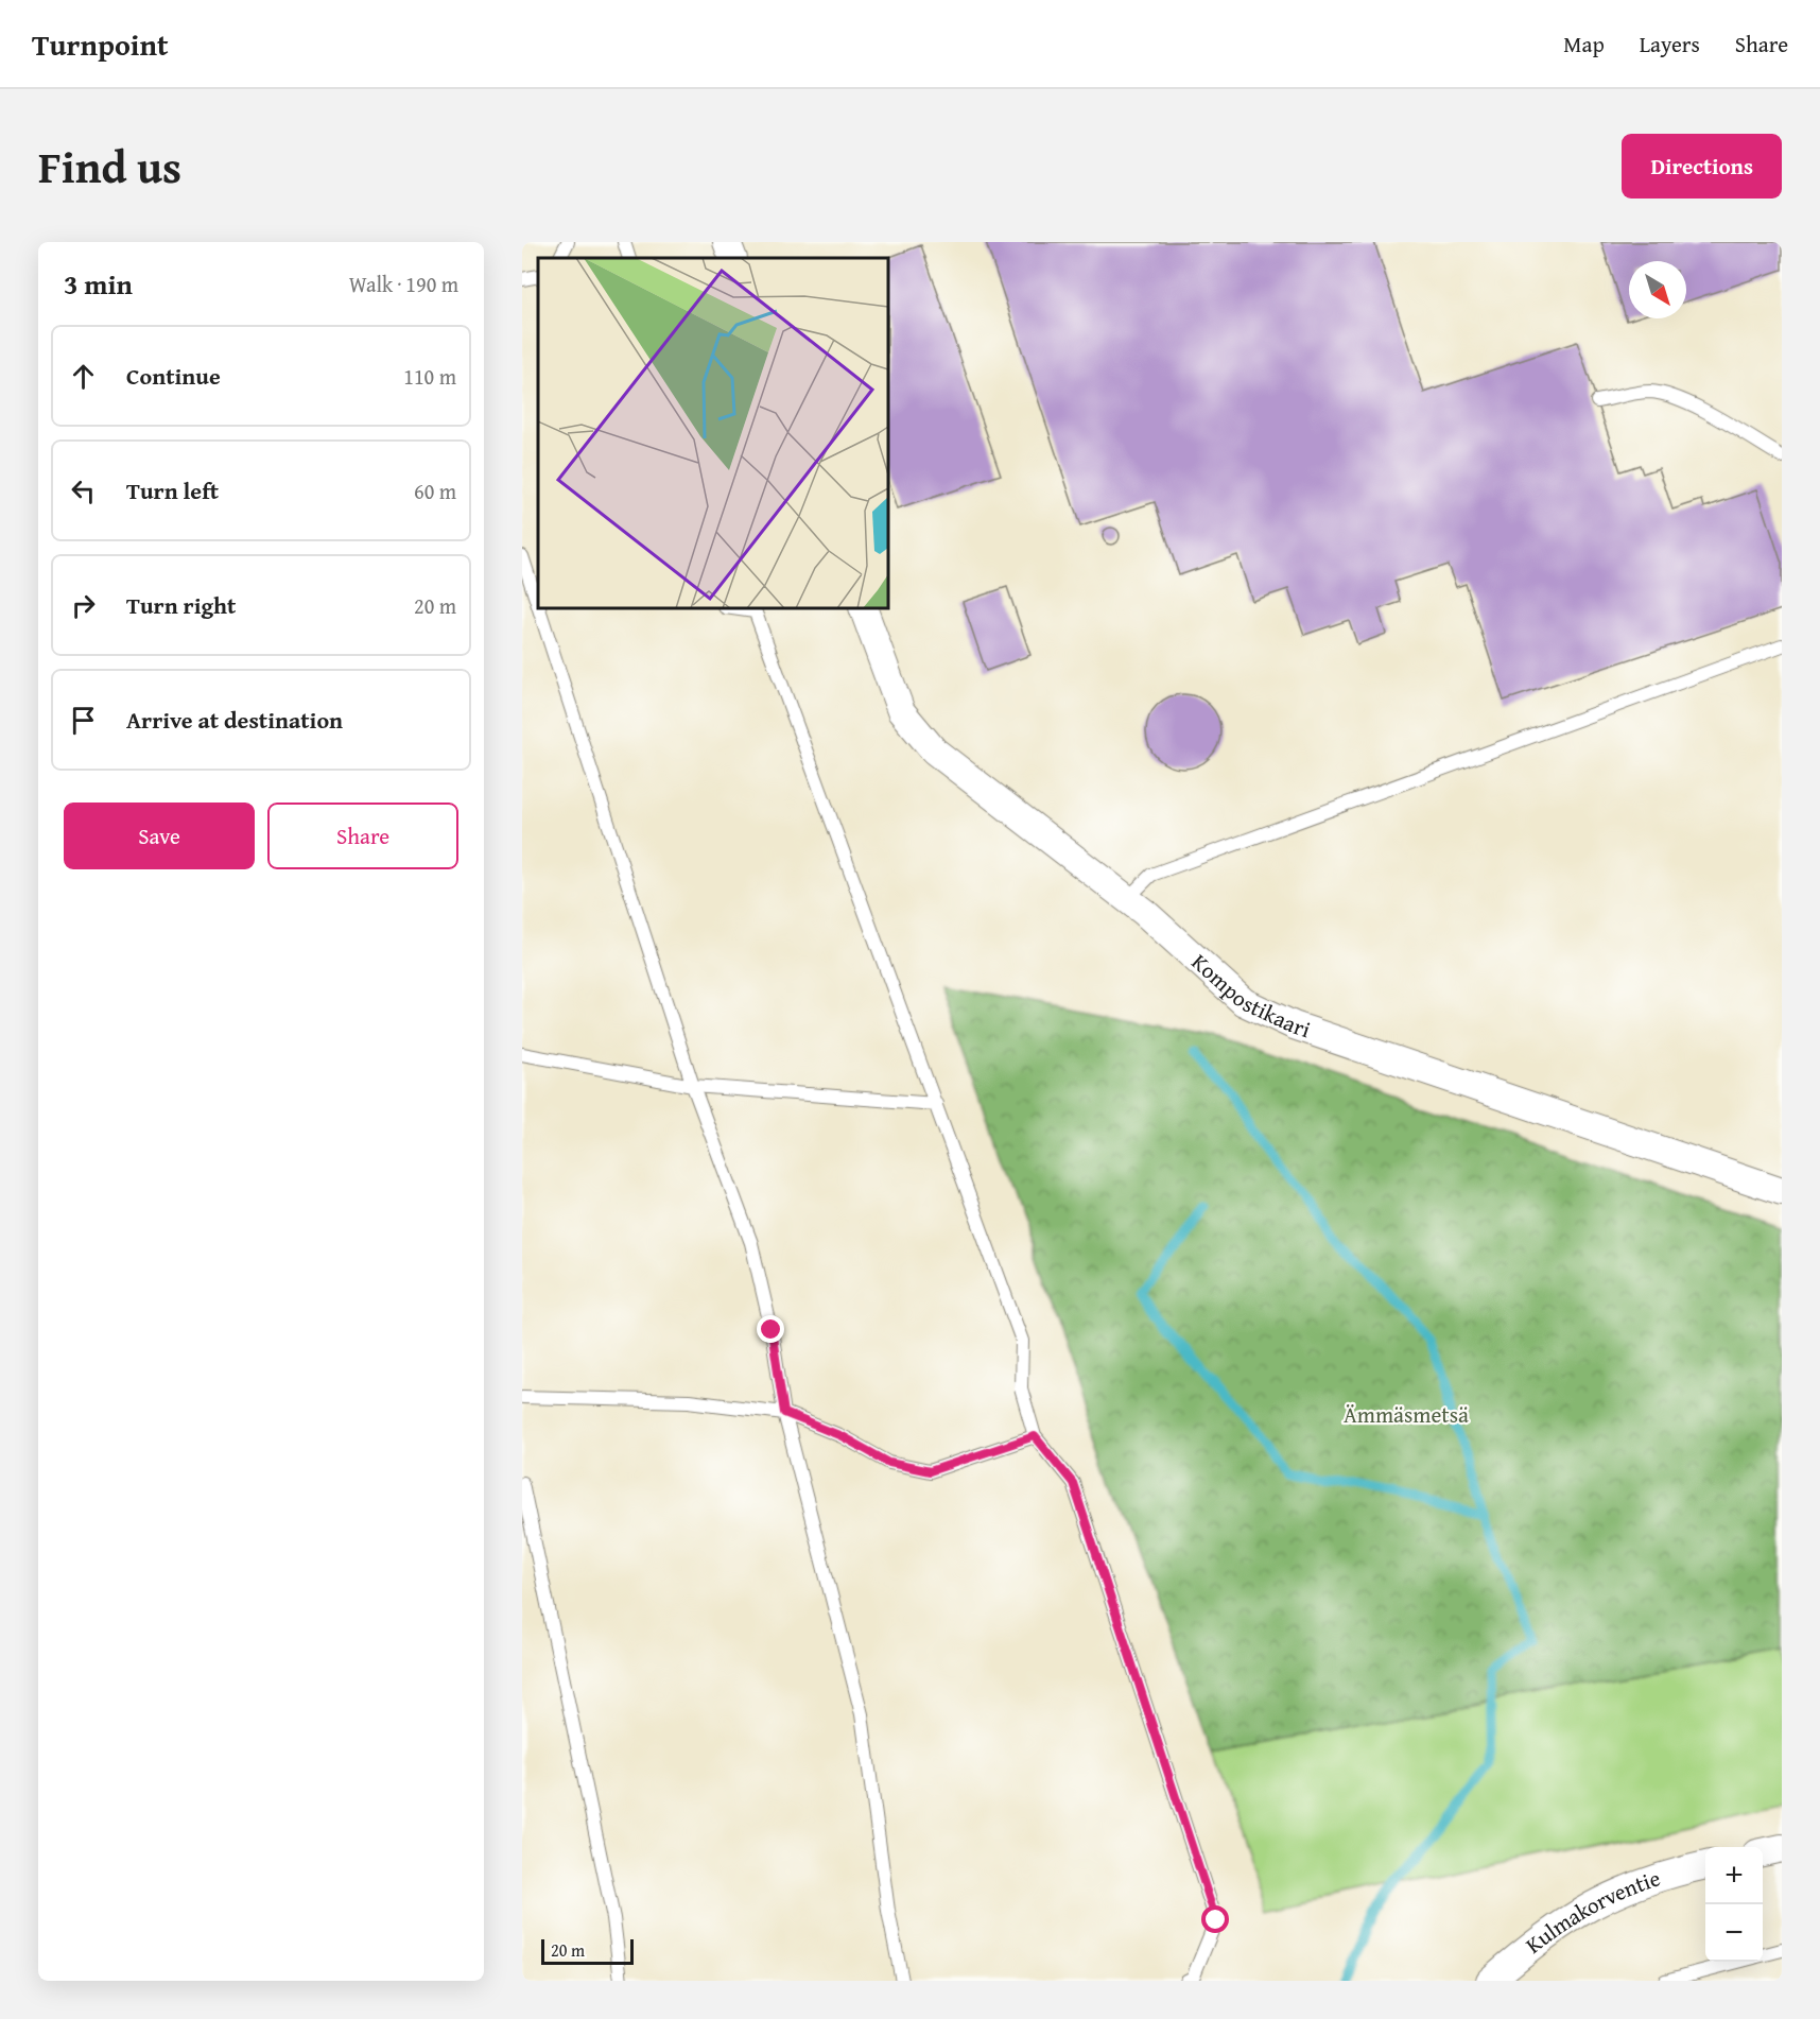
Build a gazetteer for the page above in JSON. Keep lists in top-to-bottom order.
{
  "streets": {
    "street": ["Kompostikaari", "Kulmakorventie"]
  },
  "parks": ["Ämmäsmetsä"],
  "scale_bar": "20 m",
  "north": "bottom right",
  "page": {
    "header": "Turnpoint",
    "nav": ["Map", "Layers", "Share"],
    "title": "Find us",
    "buttons": [
      "Directions",
      ["Save", "Share"]
    ],
    "heading": ["3 min", "Walk · 190 m"],
    "list": [
      ["Continue", "110 m"],
      ["Turn left", "60 m"],
      ["Turn right", "20 m"],
      "Arrive at destination"
    ],
    "map_buttons": ["+", "−"],
    "scale": "20 m"
  }
}
